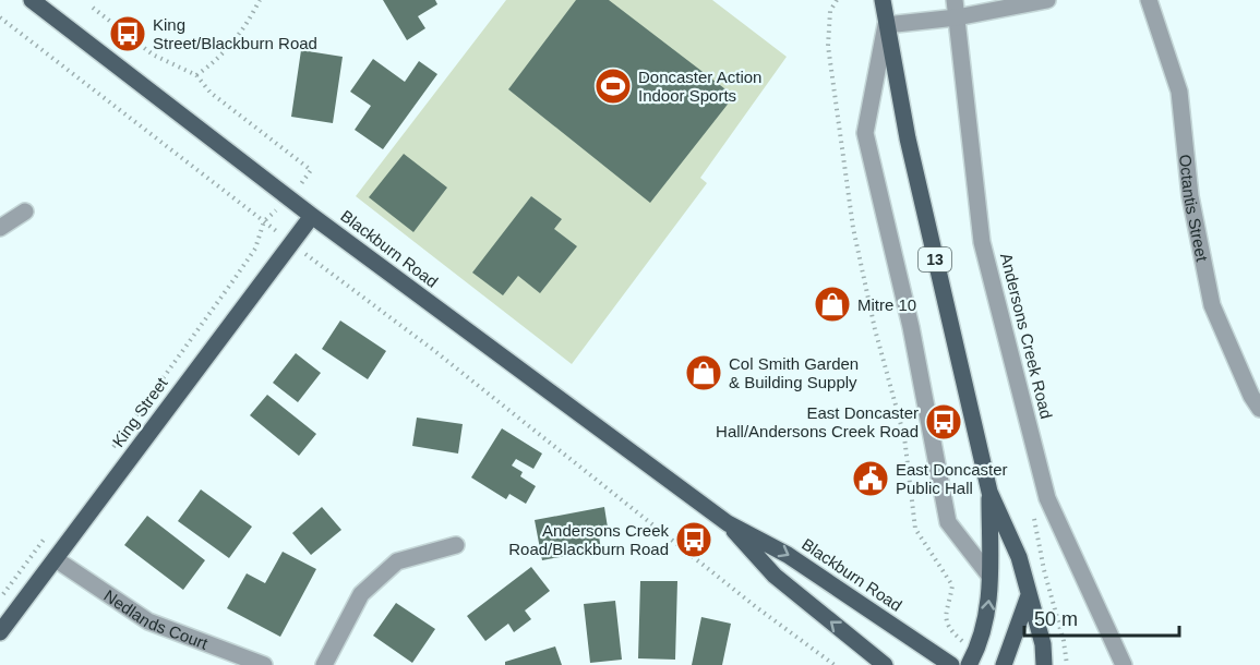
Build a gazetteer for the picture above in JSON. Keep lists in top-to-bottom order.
{
  "streets": {
    "main road": ["Blackburn Road", "13", "King Street"],
    "street": ["Octantis Street", "Andersons Creek Road", "Nedlands Court"]
  },
  "crossings": [
    ["Blackburn Road", "King Street"],
    ["King Street", "Nedlands Court"]
  ],
  "places": {
    "bus stop": ["King Street/Blackburn Road", "East Doncaster Hall/Andersons Creek Road", "Andersons Creek Road/Blackburn Road"],
    "sports": ["Doncaster Action Indoor Sports"],
    "shop": ["Mitre 10", "Col Smith Garden & Building Supply"],
    "public building": ["East Doncaster Public Hall"]
  },
  "scale_bar": "50 m"
}
